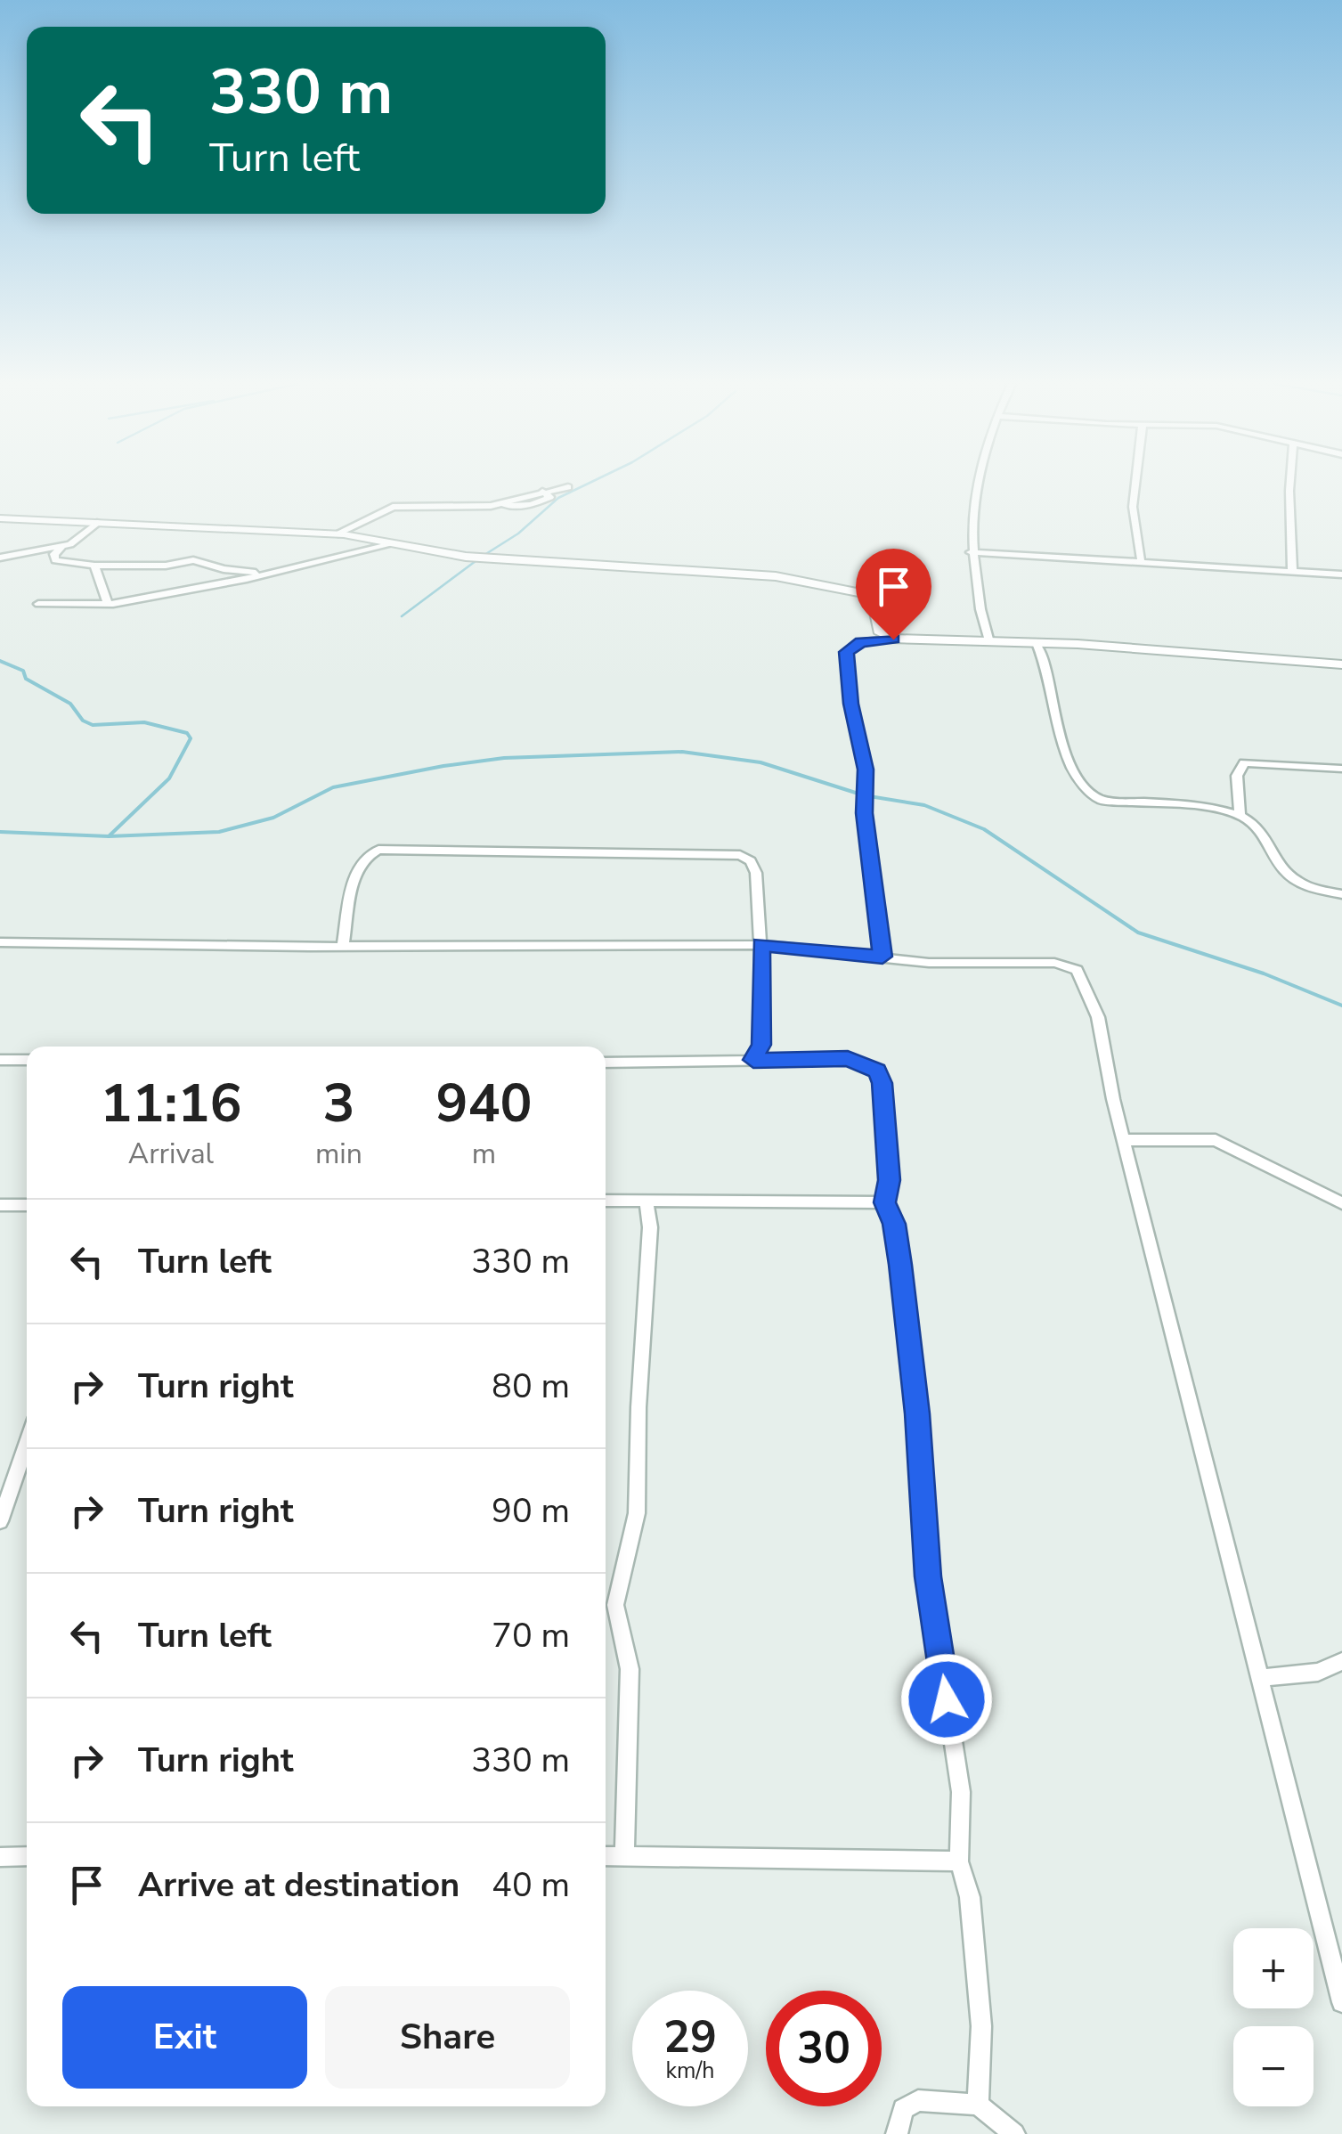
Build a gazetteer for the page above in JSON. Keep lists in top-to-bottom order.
{
  "page": {
    "turn": ["330 m", "Turn left"],
    "eta": [
      "11:16",
      "Arrival",
      "3",
      "min",
      "940",
      "m"
    ],
    "list": [
      {
        "name": "Turn left",
        "value": "330 m"
      },
      {
        "name": "Turn right",
        "value": "80 m"
      },
      {
        "name": "Turn right",
        "value": "90 m"
      },
      {
        "name": "Turn left",
        "value": "70 m"
      },
      {
        "name": "Turn right",
        "value": "330 m"
      },
      {
        "name": "Arrive at destination",
        "value": "40 m"
      }
    ],
    "map_buttons": ["+", "−"],
    "buttons": ["Exit", "Share"],
    "speed": "29 km/h",
    "limit": "30"
  }
}
